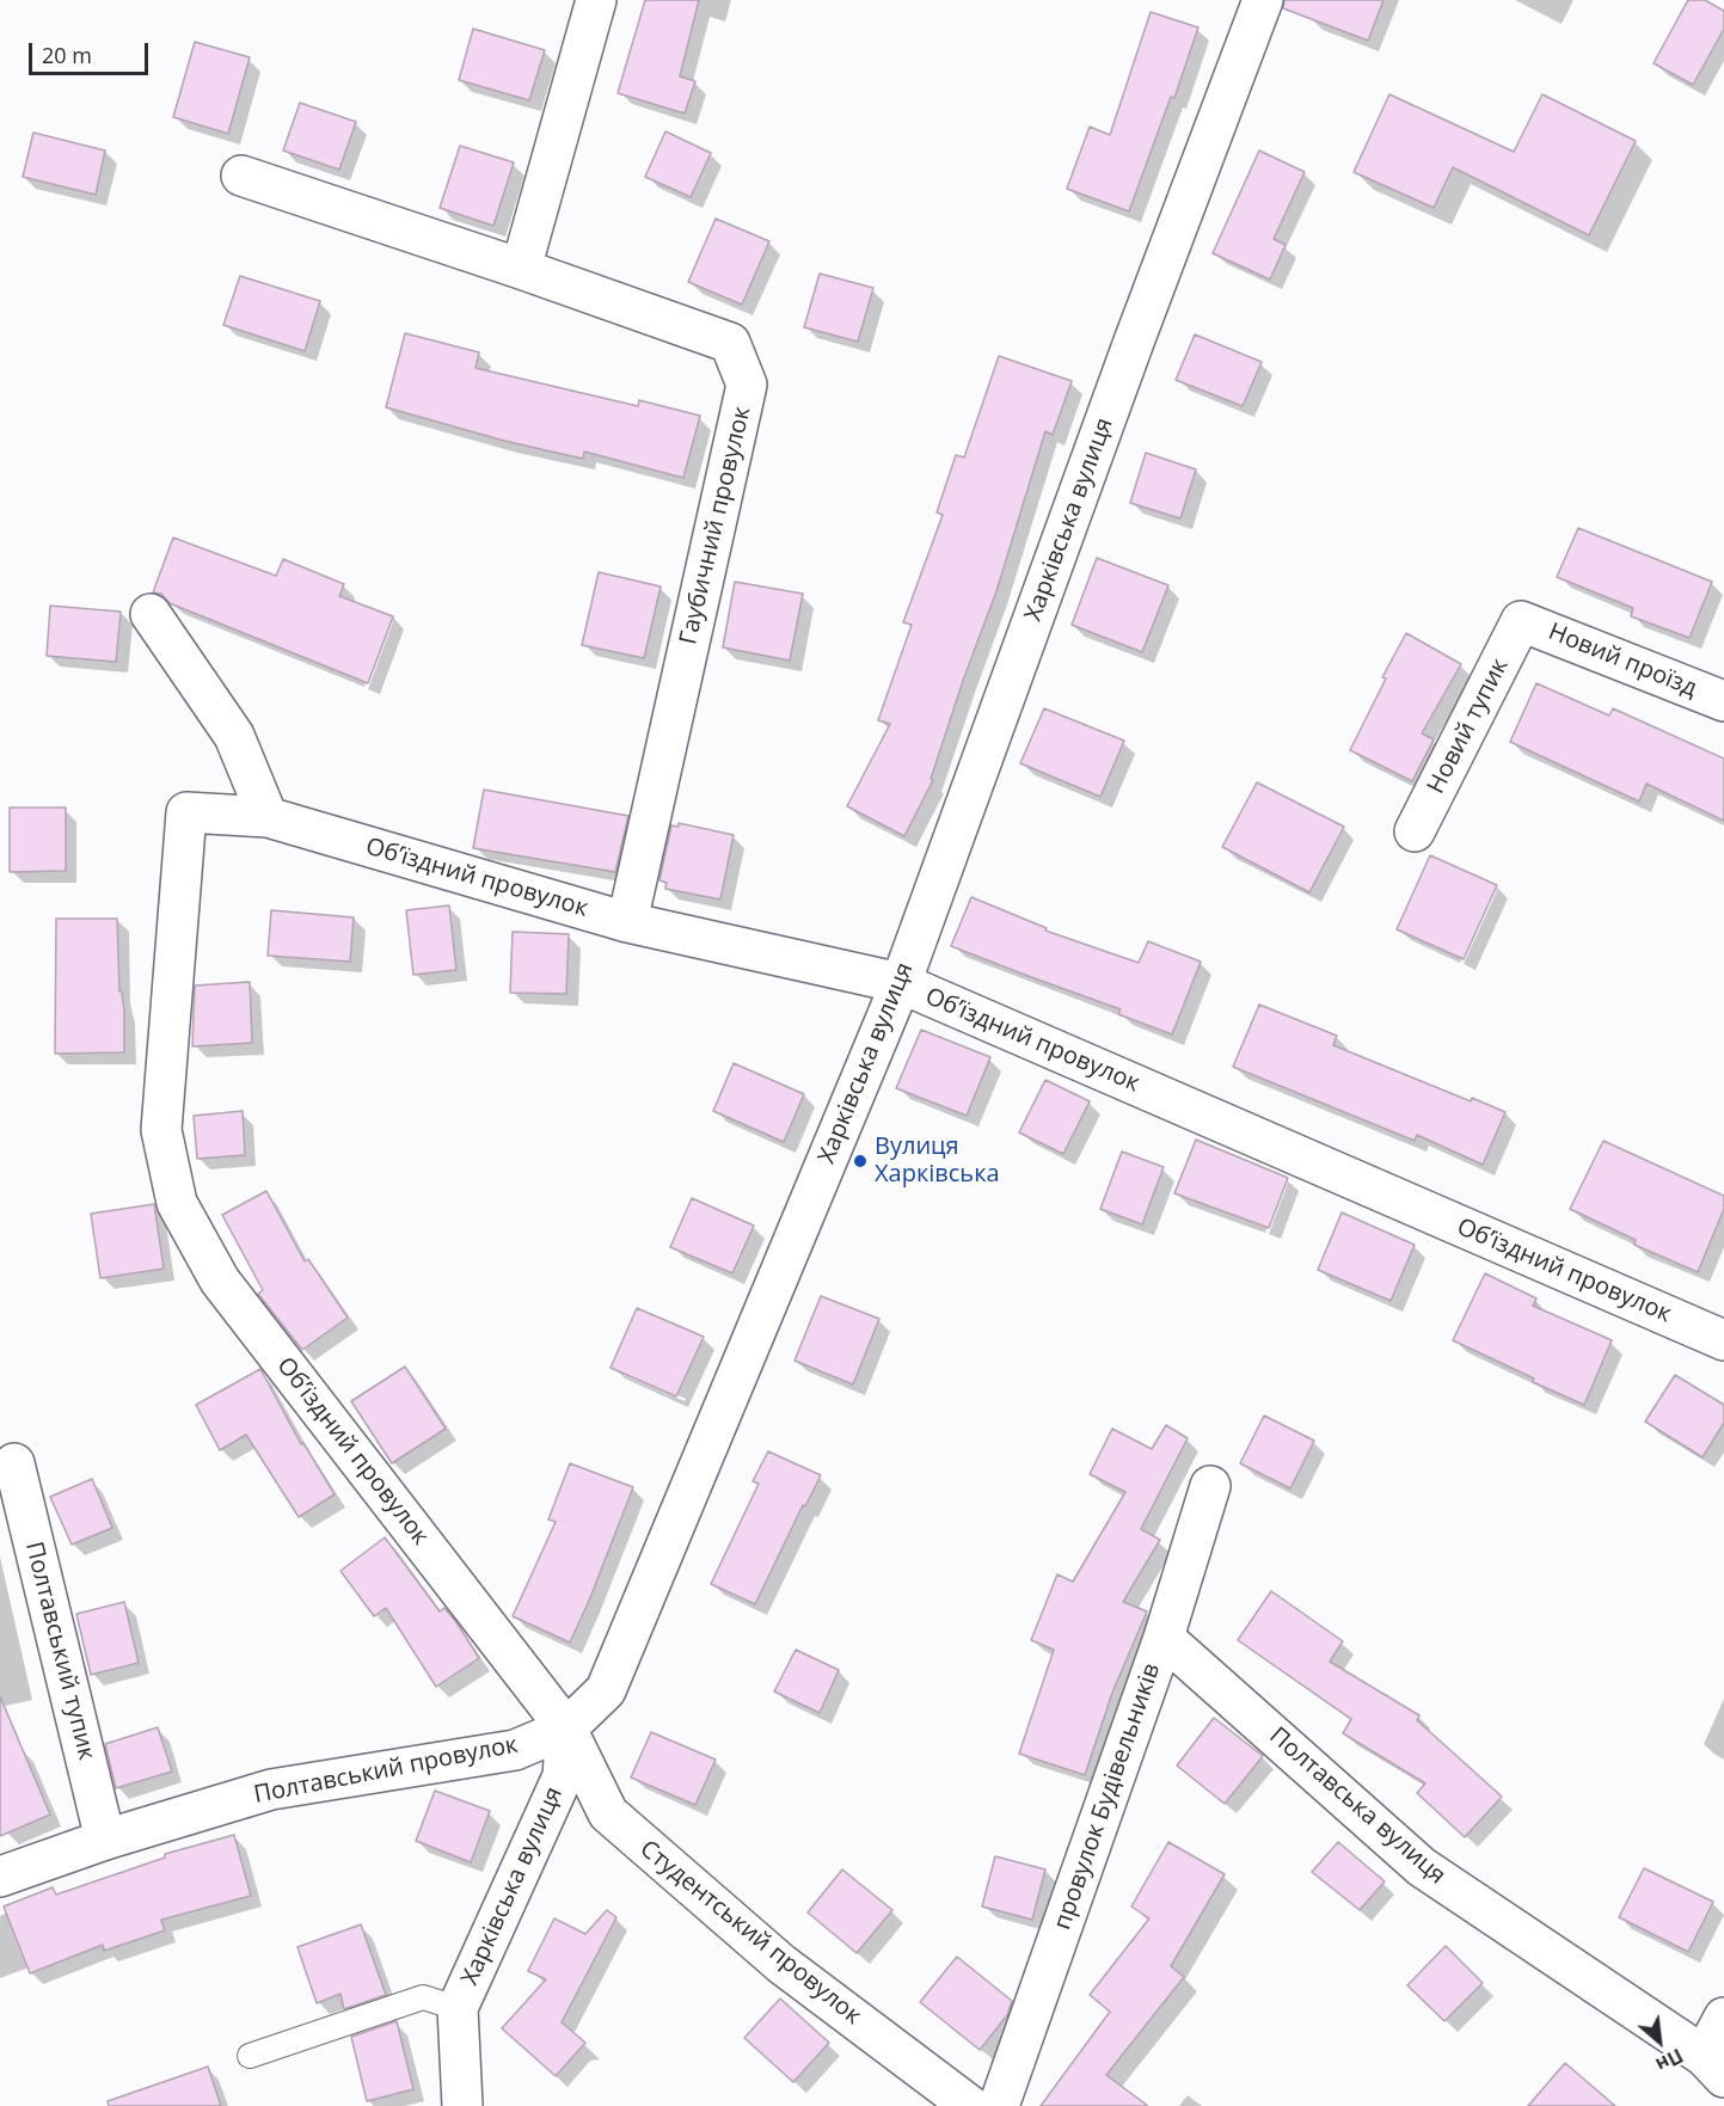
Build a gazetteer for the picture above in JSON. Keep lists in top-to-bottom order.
{
  "streets": {
    "street": [
      "Харківська вулиця",
      "Гаубичний провулок",
      "Новий проїзд",
      "Новий тупик",
      "Обʼїздний провулок",
      "Полтавський тупик",
      "Полтавський провулок",
      "провулок Будівельників",
      "Полтавська вулиця",
      "Студентський провулок"
    ]
  },
  "crossings": [
    ["Харківська вулиця", "Обʼїздний провулок"],
    ["Харківська вулиця", "Полтавський провулок"],
    ["Харківська вулиця", "Студентський провулок"],
    ["Гаубичний провулок", "Обʼїздний провулок"],
    ["Новий проїзд", "Новий тупик"],
    ["Обʼїздний провулок", "Полтавський провулок"],
    ["Обʼїздний провулок", "Студентський провулок"],
    ["Полтавський тупик", "Полтавський провулок"],
    ["Полтавський провулок", "Студентський провулок"],
    ["провулок Будівельників", "Полтавська вулиця"]
  ],
  "places": ["Вулиця Харківська"],
  "scale_bar": "20 m",
  "north": "bottom right"
}
